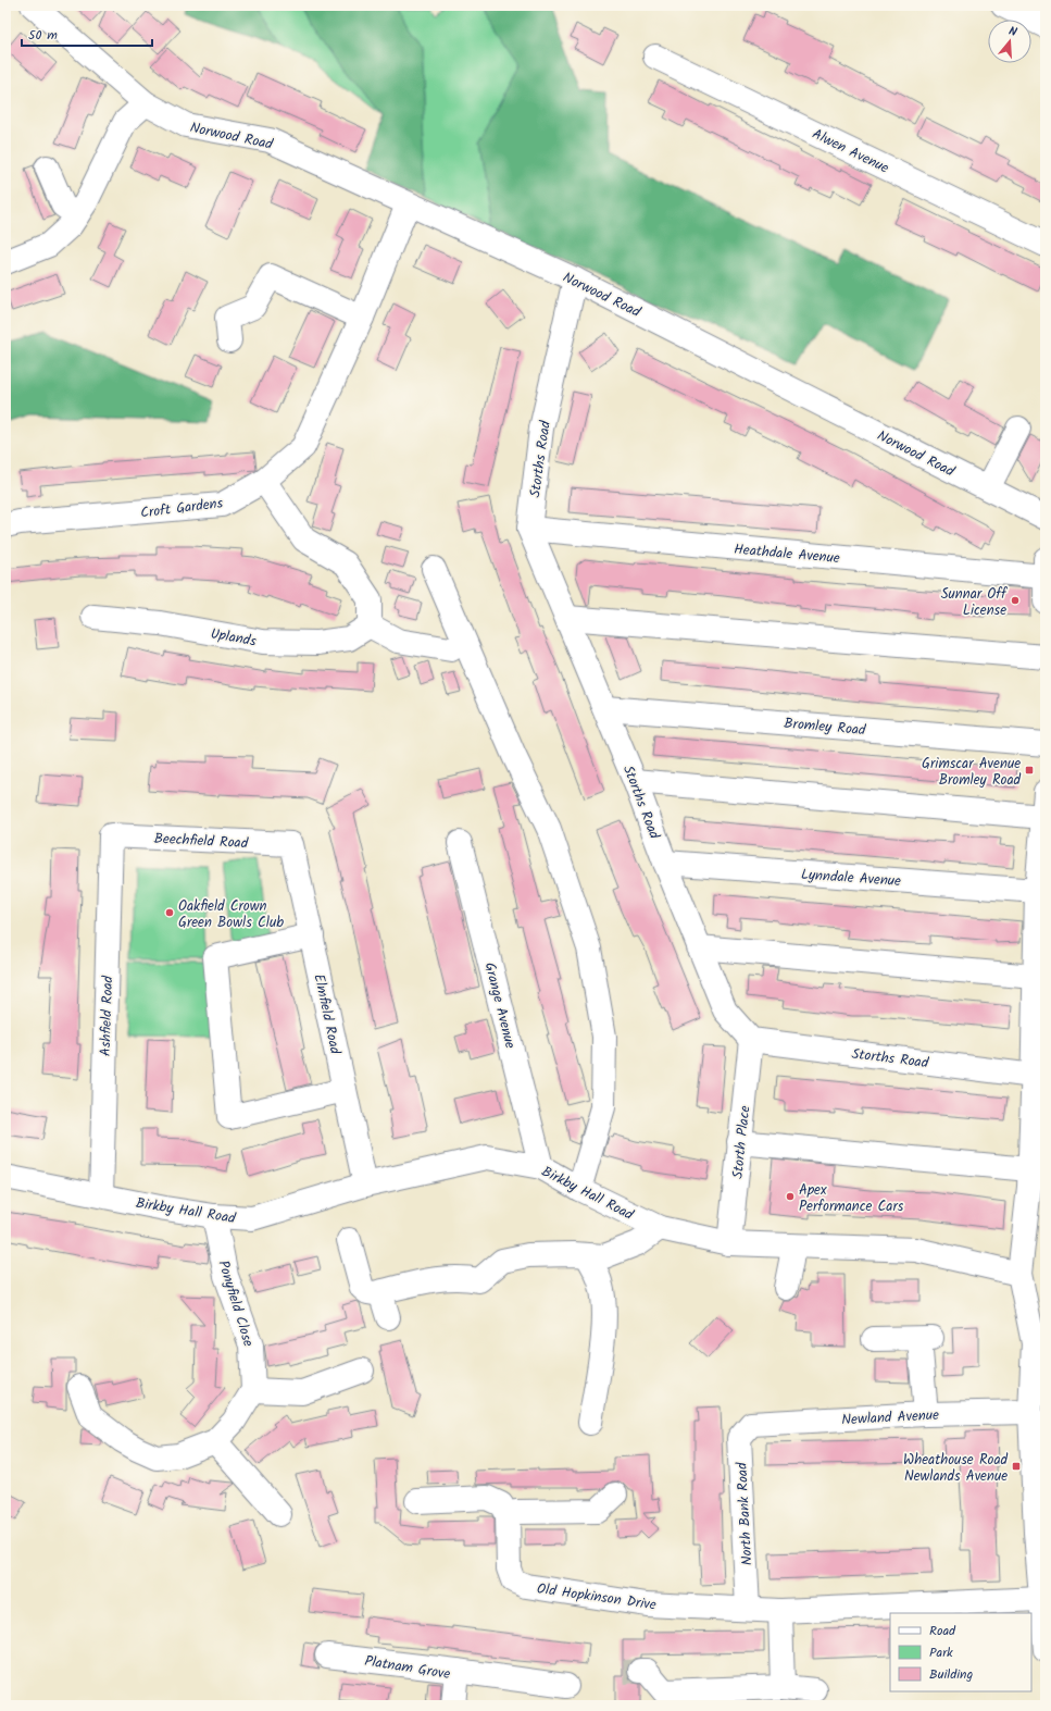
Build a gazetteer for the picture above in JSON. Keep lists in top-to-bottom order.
{
  "streets": {
    "street": [
      "Norwood Road",
      "Alwen Avenue",
      "Storths Road",
      "Croft Gardens",
      "Heathdale Avenue",
      "Uplands",
      "Bromley Road",
      "Beechfield Road",
      "Lynndale Avenue",
      "Grange Avenue",
      "Elmfield Road",
      "Ashfield Road",
      "Storth Place",
      "Birkby Hall Road",
      "Ponyfield Close",
      "Newland Avenue",
      "North Bank Road",
      "Old Hopkinson Drive",
      "Platnam Grove"
    ]
  },
  "crossings": [
    ["Norwood Road", "Storths Road"],
    ["Norwood Road", "Croft Gardens"],
    ["Storths Road", "Heathdale Avenue"],
    ["Storths Road", "Bromley Road"],
    ["Storths Road", "Lynndale Avenue"],
    ["Storths Road", "Storth Place"],
    ["Beechfield Road", "Elmfield Road"],
    ["Beechfield Road", "Ashfield Road"],
    ["Grange Avenue", "Birkby Hall Road"],
    ["Elmfield Road", "Birkby Hall Road"],
    ["Ashfield Road", "Birkby Hall Road"],
    ["Storth Place", "Birkby Hall Road"],
    ["Birkby Hall Road", "Ponyfield Close"],
    ["Newland Avenue", "North Bank Road"],
    ["North Bank Road", "Old Hopkinson Drive"]
  ],
  "places": {
    "other": ["Sunnar Off License", "Oakfield Crown Green Bowls Club", "Apex Performance Cars"],
    "transit": ["Grimscar Avenue Bromley Road", "Wheathouse Road Newlands Avenue"]
  },
  "legend": ["Road", "Park", "Building"],
  "scale_bar": "50 m",
  "north": "top"
}
